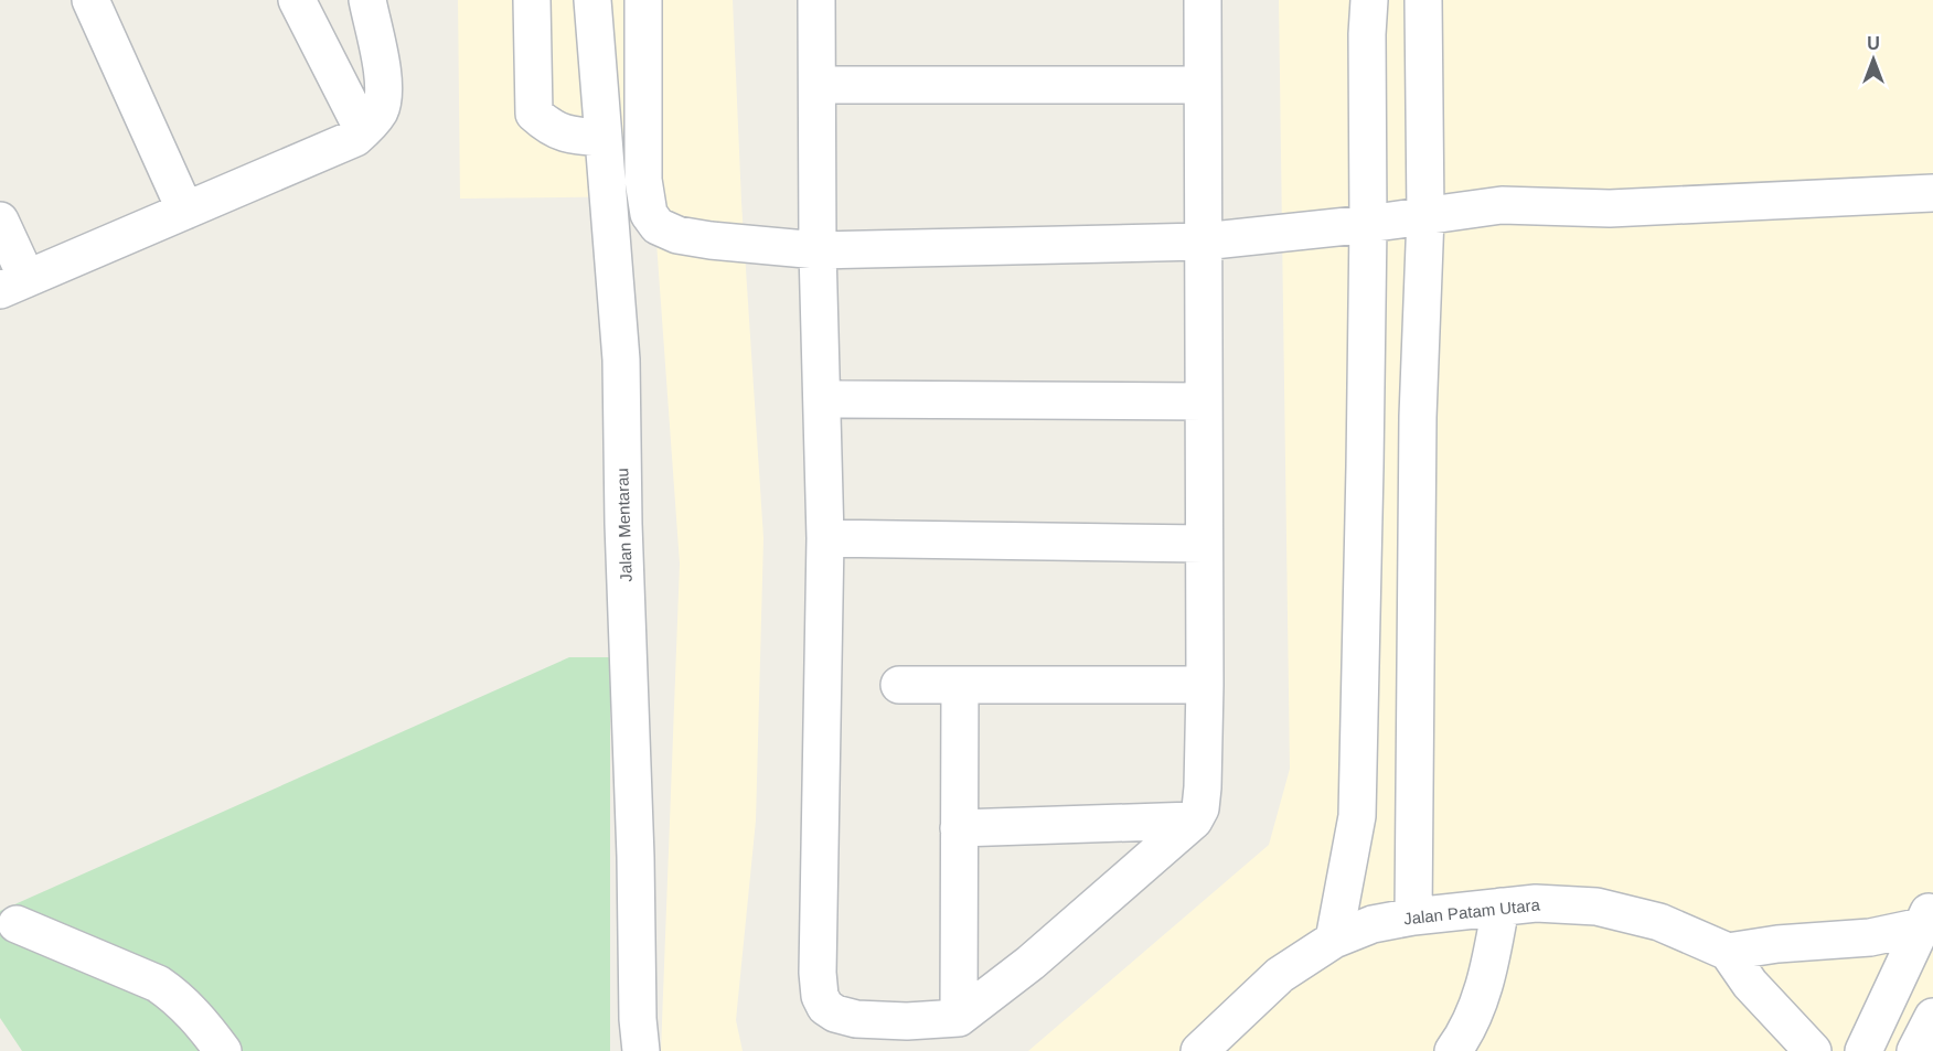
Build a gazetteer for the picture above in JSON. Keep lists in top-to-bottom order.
{
  "streets": {
    "street": ["Jalan Mentarau", "Jalan Patam Utara"]
  },
  "north": "top"
}
